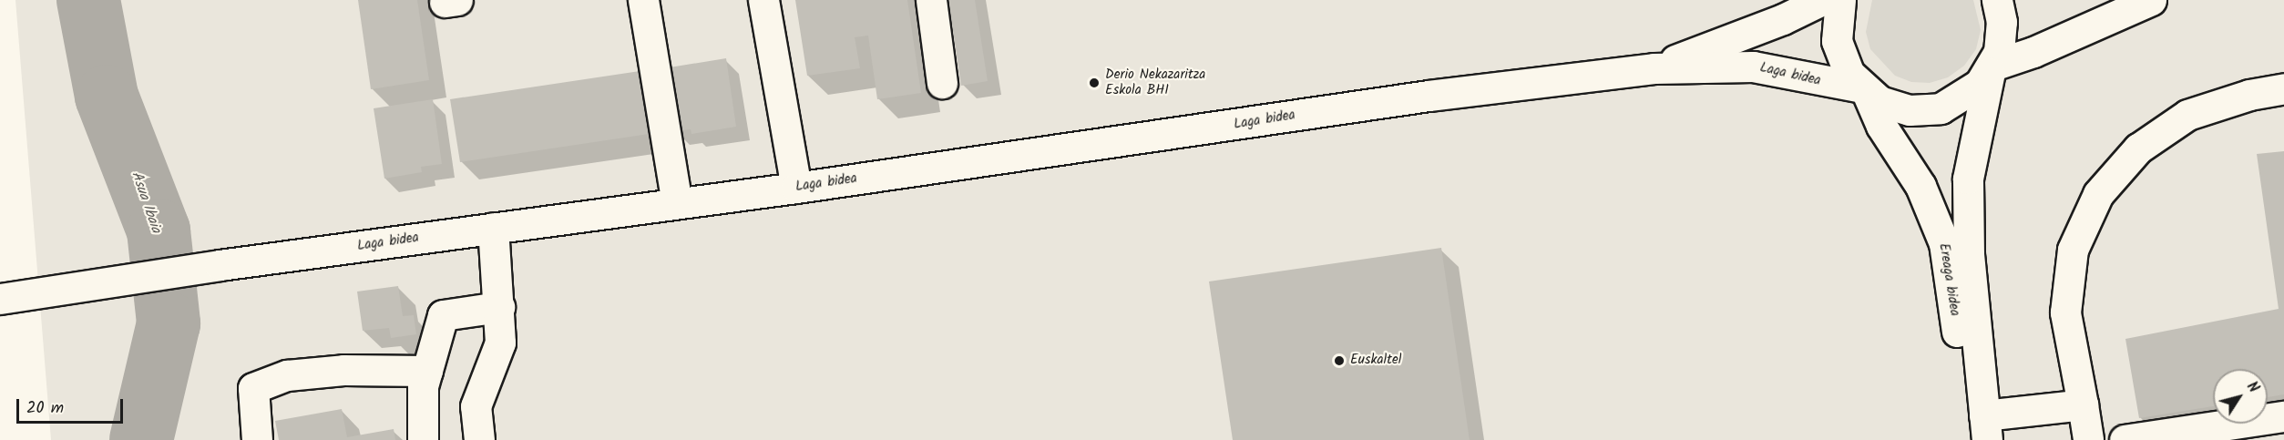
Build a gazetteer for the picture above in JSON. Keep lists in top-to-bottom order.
{
  "streets": {
    "street": ["Laga bidea", "Ereaga bidea"]
  },
  "crossings": [
    ["Laga bidea", "Ereaga bidea"]
  ],
  "water": ["Asua Ibaia"],
  "places": ["Derio Nekazaritza Eskola BHI", "Euskaltel"],
  "scale_bar": "20 m",
  "north": "top right"
}
